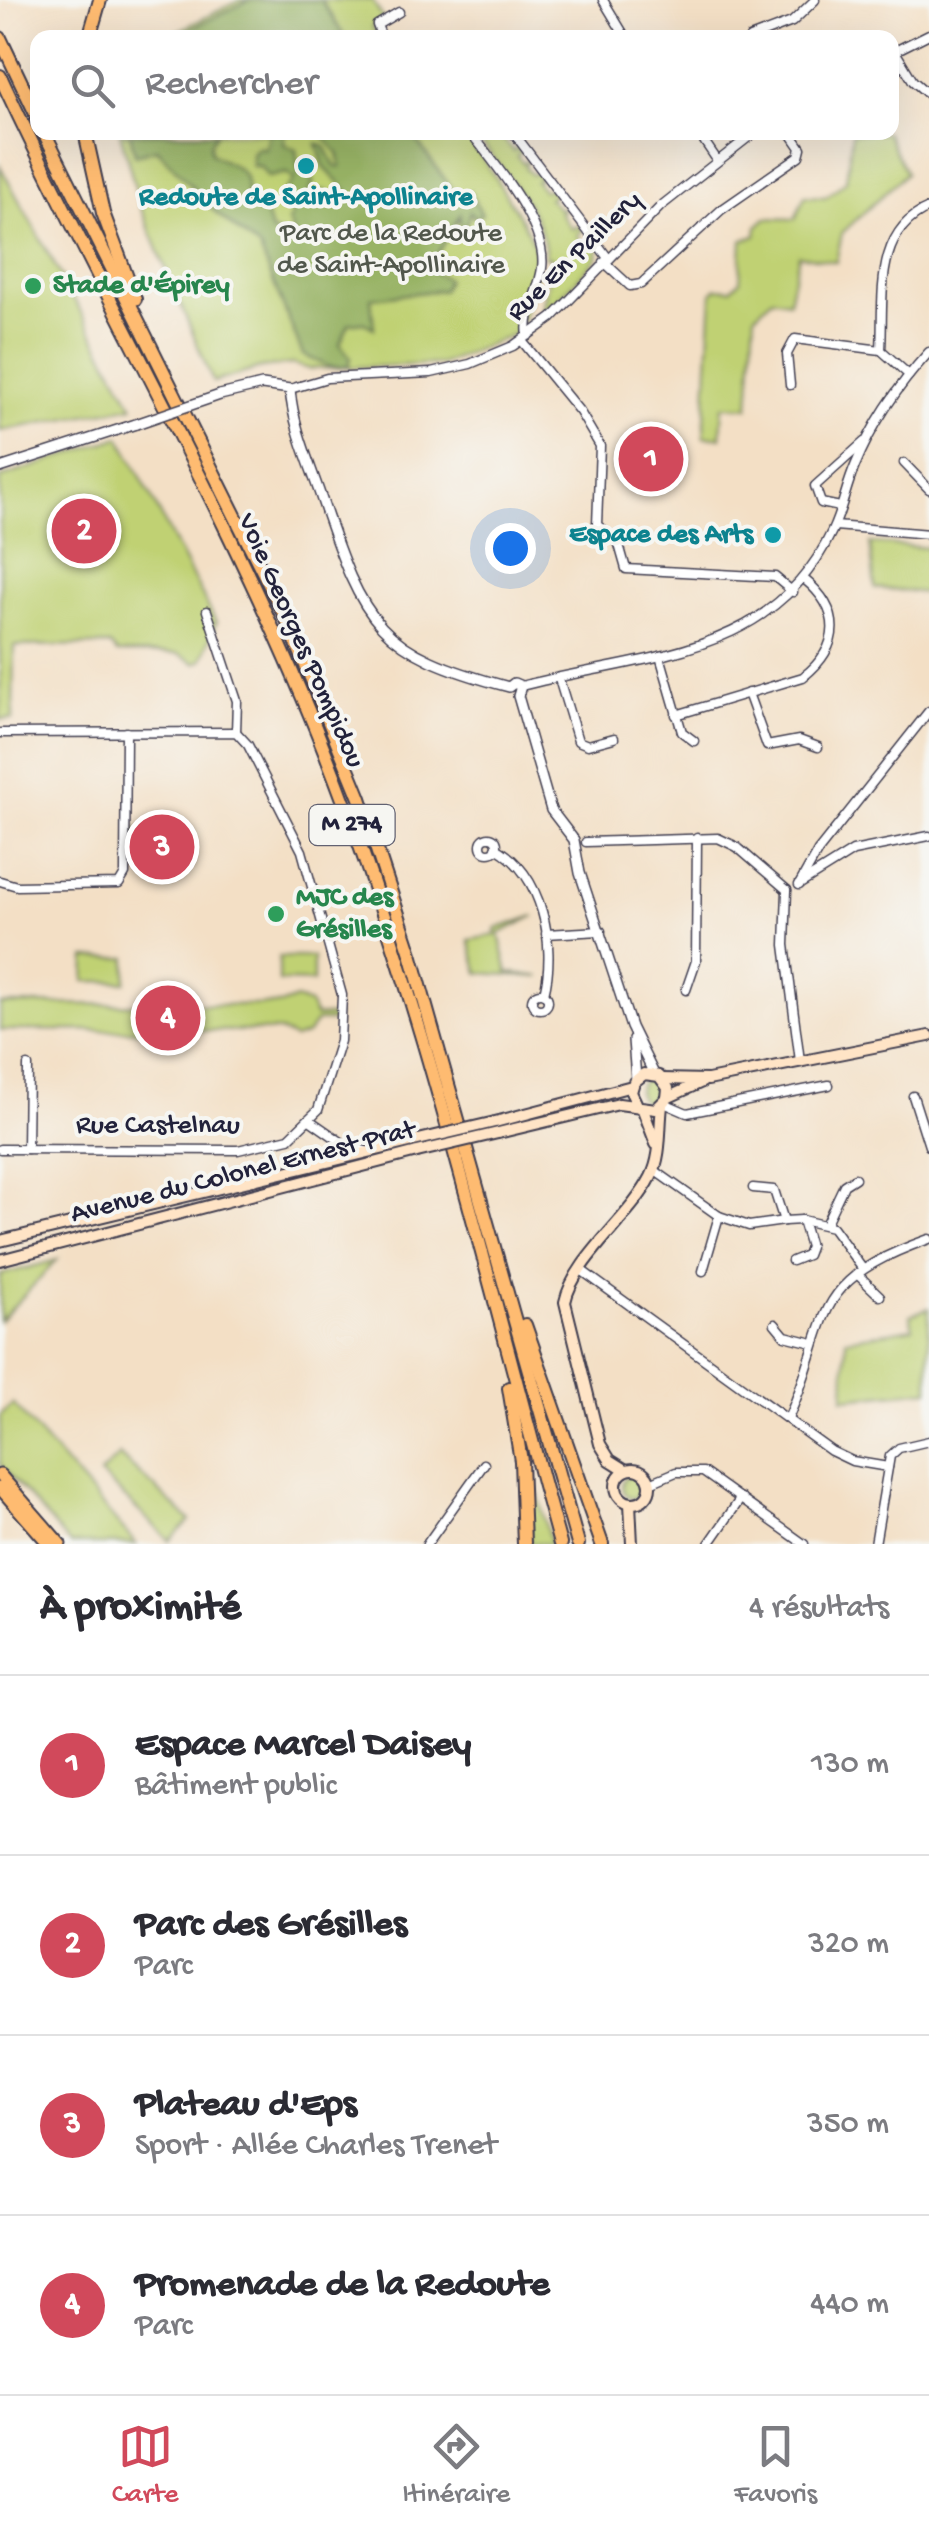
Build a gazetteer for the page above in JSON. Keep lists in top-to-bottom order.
{
  "streets": {
    "highway": ["Voie Georges Pompidou", "M 274"],
    "main road": ["Avenue du Colonel Ernest Prat"],
    "street": ["Rue En Paillery", "Rue Castelnau"]
  },
  "parks": ["Parc de la Redoute de Saint-Apollinaire"],
  "places": [
    "Redoute de Saint-Apollinaire",
    "Stade d'Épirey",
    "Espace des Arts",
    "MJC des Grésilles"
  ],
  "page": {
    "search": "Rechercher",
    "pins": [
      "1",
      "2",
      "3",
      "4"
    ],
    "heading": ["À proximité", "4 résultats"],
    "list": [
      {
        "mark": "1",
        "name": "Espace Marcel Daisey",
        "note": "Bâtiment public",
        "value": "130 m"
      },
      {
        "mark": "2",
        "name": "Parc des Grésilles",
        "note": "Parc",
        "value": "320 m"
      },
      {
        "mark": "3",
        "name": "Plateau d'Eps",
        "note": "Sport · Allée Charles Trenet",
        "value": "350 m"
      },
      {
        "mark": "4",
        "name": "Promenade de la Redoute",
        "note": "Parc",
        "value": "440 m"
      }
    ],
    "nav": ["Carte", "Itinéraire", "Favoris"]
  }
}
